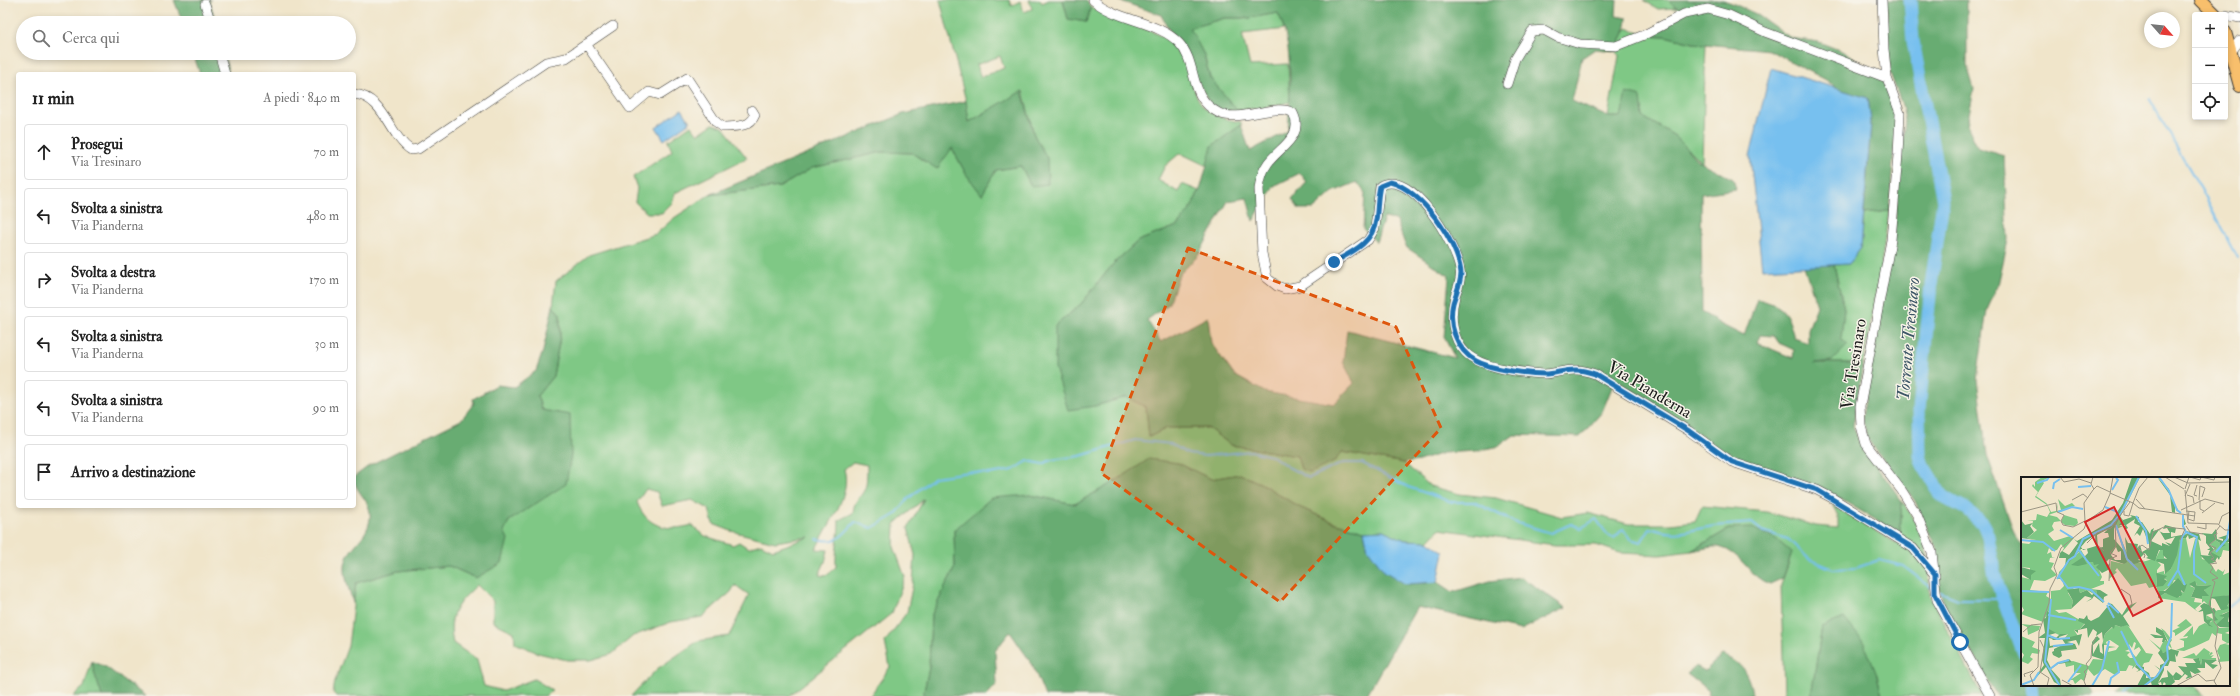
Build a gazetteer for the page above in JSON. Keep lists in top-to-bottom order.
{
  "streets": {
    "street": ["Via Tresinaro", "Via Pianderna"]
  },
  "crossings": [
    ["Via Tresinaro", "Via Pianderna"]
  ],
  "water": ["Torrente Tresinaro"],
  "north": "bottom right",
  "page": {
    "map_buttons": ["+", "−"],
    "search": "Cerca qui",
    "heading": ["11 min", "A piedi · 840 m"],
    "list": [
      ["Prosegui", "Via Tresinaro", "70 m"],
      ["Svolta a sinistra", "Via Pianderna", "480 m"],
      ["Svolta a destra", "Via Pianderna", "170 m"],
      ["Svolta a sinistra", "Via Pianderna", "30 m"],
      ["Svolta a sinistra", "Via Pianderna", "90 m"],
      "Arrivo a destinazione"
    ]
  }
}
